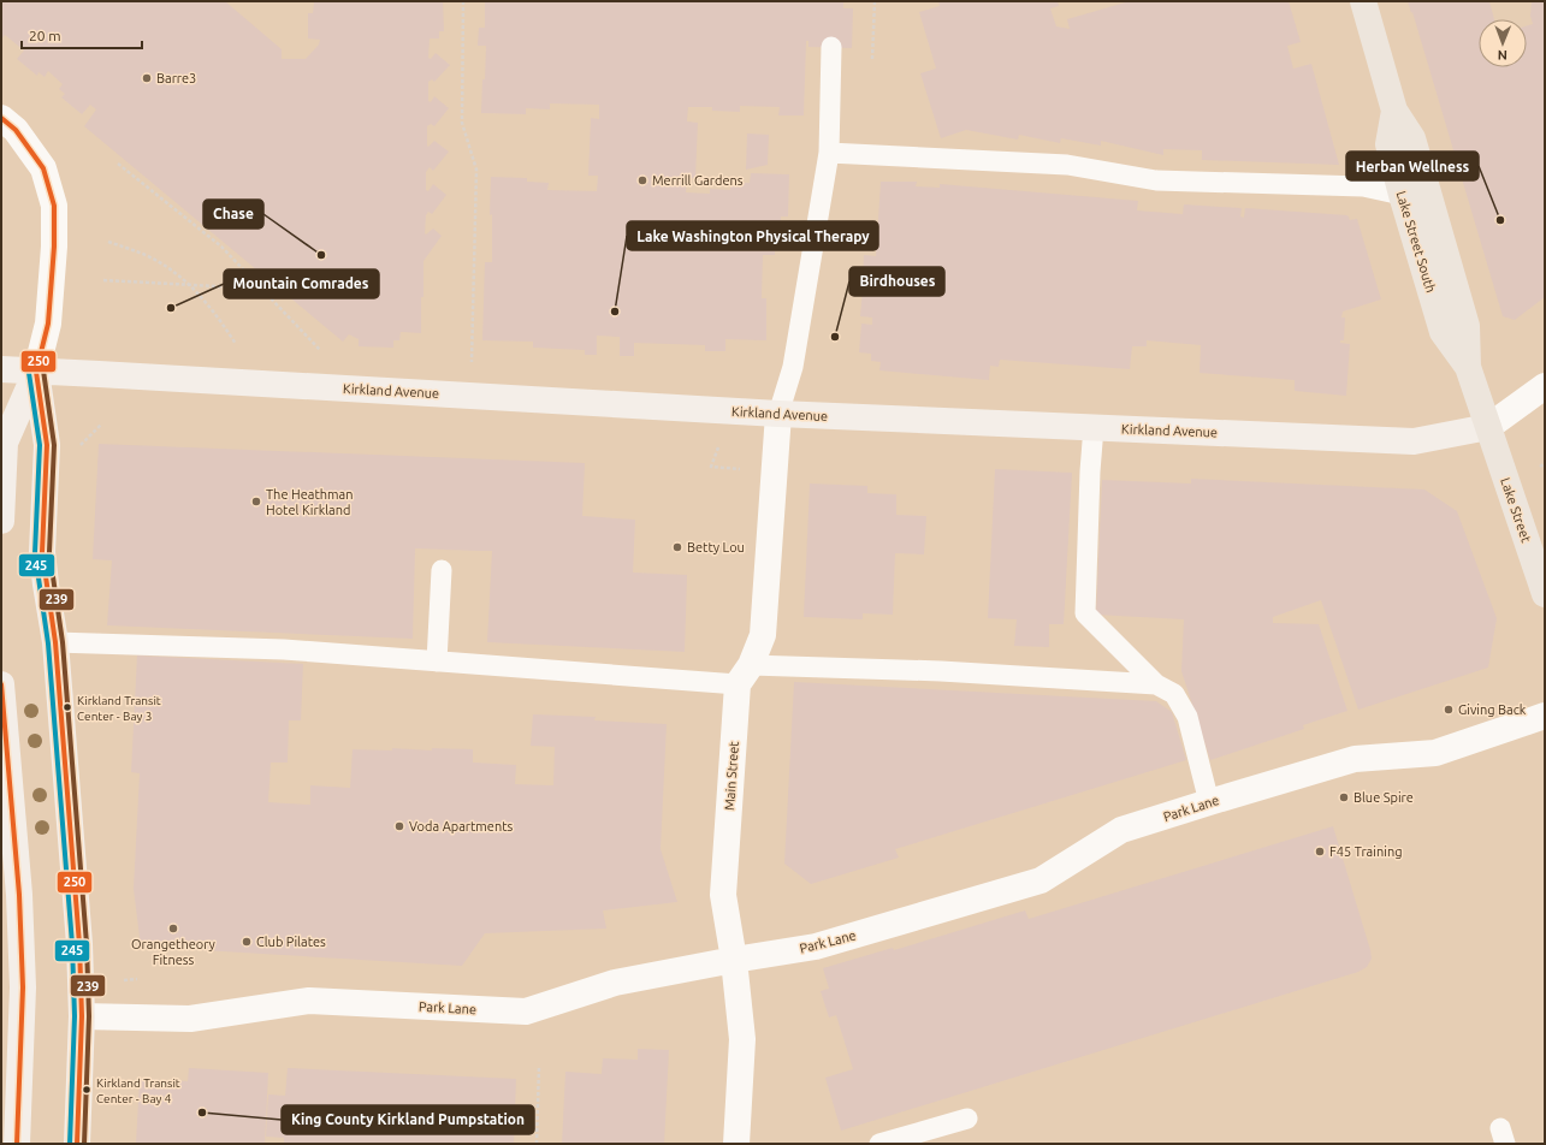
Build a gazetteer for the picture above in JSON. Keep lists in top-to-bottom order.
{
  "streets": {
    "main road": ["Lake Street South", "Kirkland Avenue", "Lake Street"],
    "street": ["Main Street", "Park Lane"]
  },
  "crossings": [
    ["Lake Street South", "Kirkland Avenue"],
    ["Lake Street South", "Lake Street"],
    ["Kirkland Avenue", "Lake Street"],
    ["Kirkland Avenue", "Main Street"],
    ["Main Street", "Park Lane"]
  ],
  "places": [
    "Barre3",
    "Merrill Gardens",
    "Herban Wellness",
    "Chase",
    "Mountain Comrades",
    "Lake Washington Physical Therapy",
    "Birdhouses",
    "The Heathman Hotel Kirkland",
    "Betty Lou",
    "Kirkland Transit Center - Bay 3",
    "Giving Back",
    "Blue Spire",
    "Voda Apartments",
    "F45 Training",
    "Orangetheory Fitness",
    "Club Pilates",
    "Kirkland Transit Center - Bay 4",
    "King County Kirkland Pumpstation"
  ],
  "lines": ["transit line 250", "transit line 239", "transit line 245"],
  "scale_bar": "20 m",
  "north": "bottom"
}
